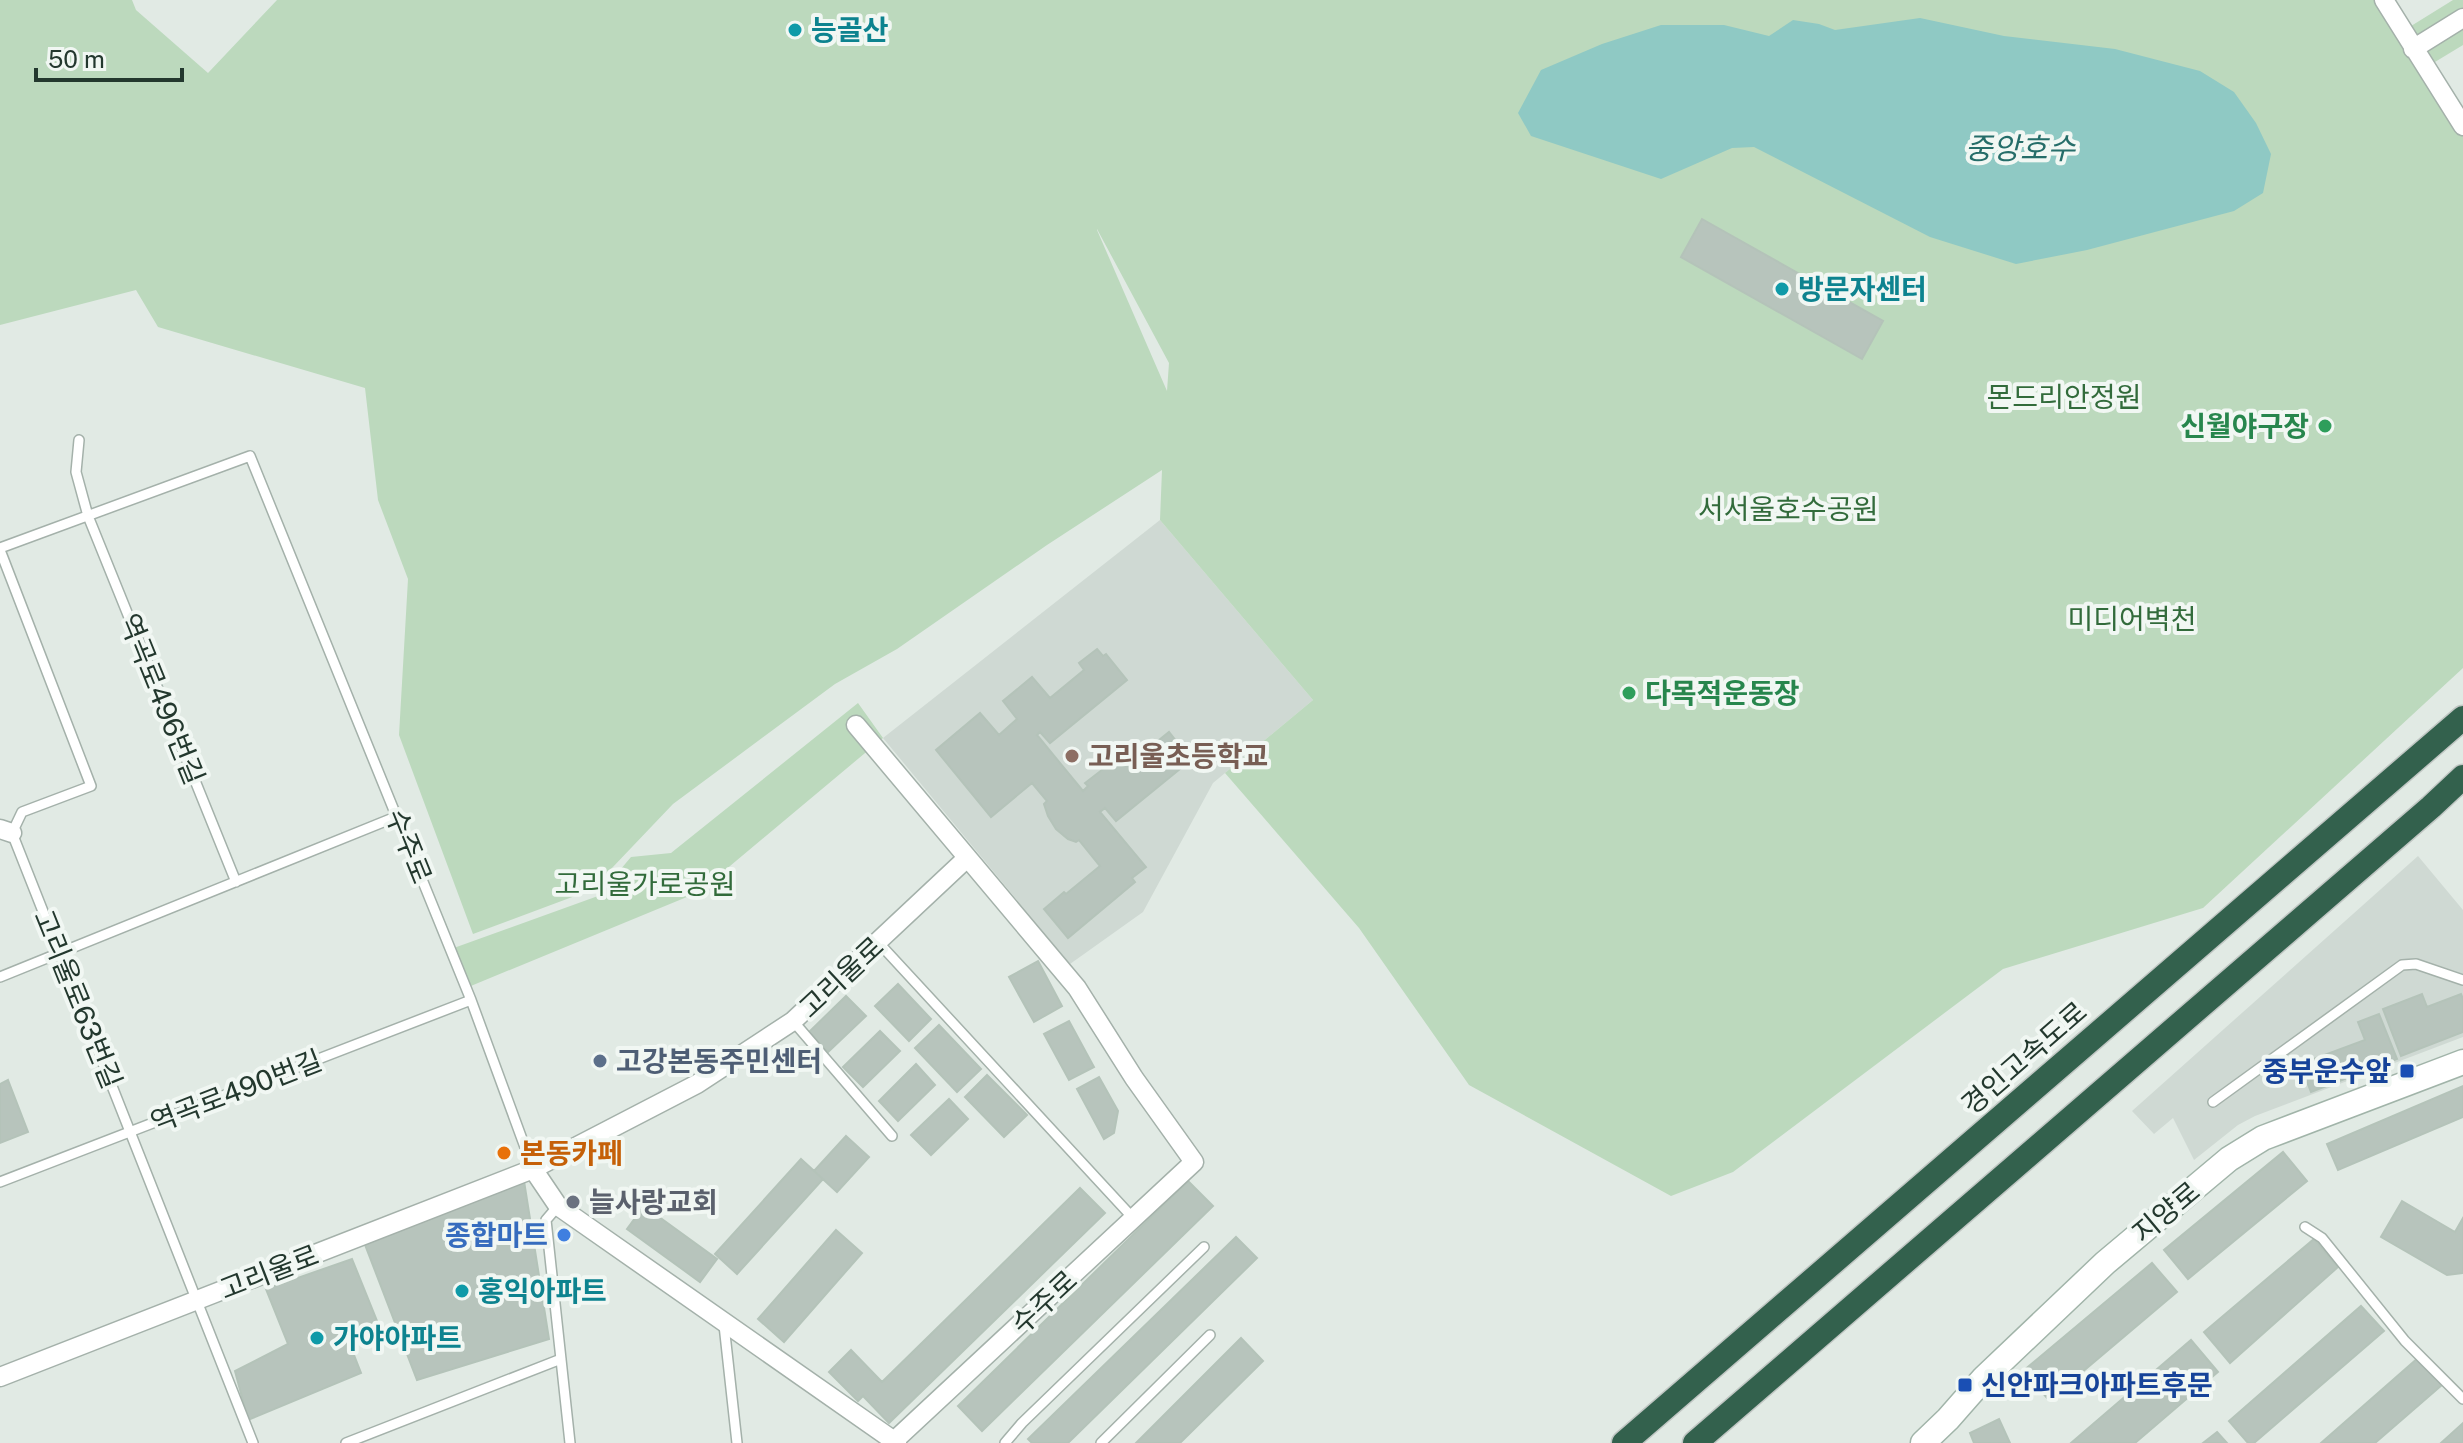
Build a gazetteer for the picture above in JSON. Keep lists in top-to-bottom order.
{
  "streets": {
    "highway": ["경인고속도로"],
    "street": ["수주로", "고리울로", "지양로"],
    "lane": ["역곡로496번길", "고리울로63번길", "역곡로490번길"]
  },
  "crossings": [
    ["역곡로496번길", "수주로"],
    ["수주로", "고리울로"],
    ["수주로", "역곡로490번길"],
    ["고리울로", "고리울로63번길"],
    ["고리울로63번길", "역곡로490번길"]
  ],
  "water": ["중앙호수"],
  "parks": [
    "몬드리안정원",
    "서서울호수공원",
    "미디어벽천",
    "고리울가로공원"
  ],
  "places": {
    "other": [
      "능골산",
      "방문자센터",
      "신월야구장",
      "다목적운동장",
      "고리울초등학교",
      "고강본동주민센터",
      "본동카페",
      "늘사랑교회",
      "종합마트",
      "홍익아파트",
      "가야아파트"
    ],
    "transit": ["중부운수앞", "신안파크아파트후문"]
  },
  "scale_bar": "50 m"
}
